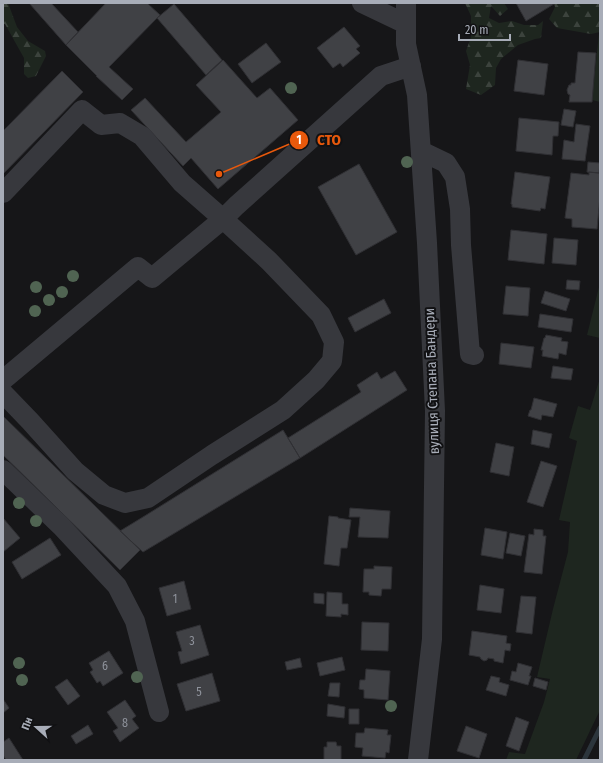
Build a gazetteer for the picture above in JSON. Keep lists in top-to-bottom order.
{
  "streets": {
    "street": ["вулиця Степана Бандери"]
  },
  "places": ["СТО"],
  "house_numbers": [
    "1",
    "3",
    "6",
    "5",
    "8"
  ],
  "scale_bar": "20 m",
  "north": "left"
}
